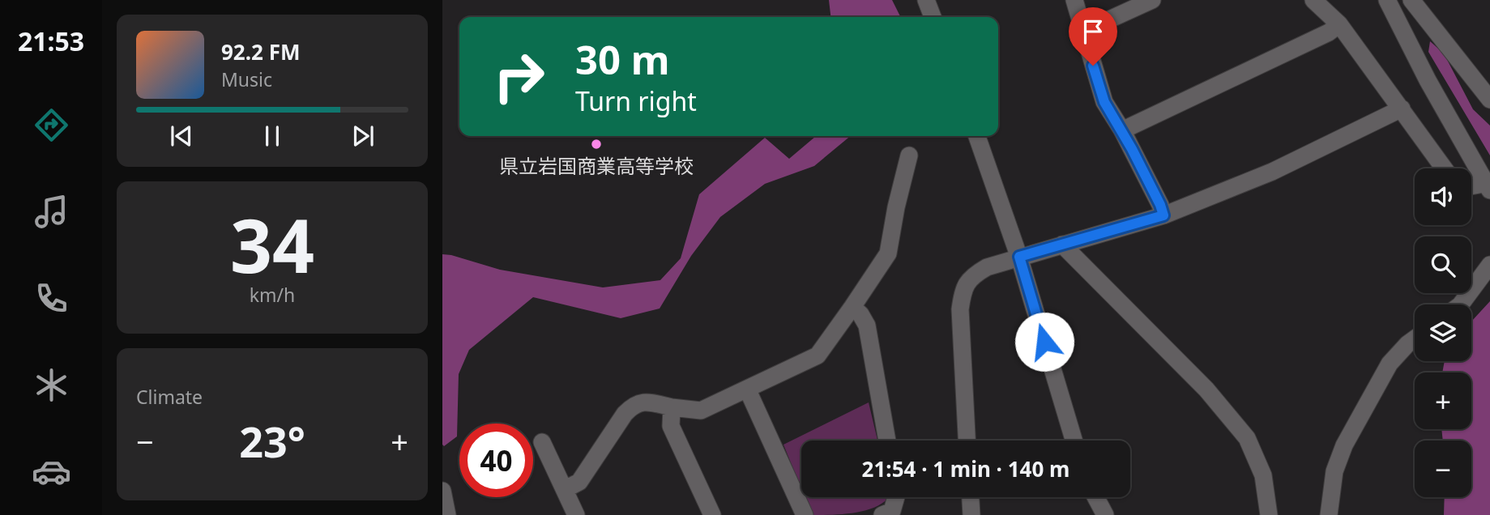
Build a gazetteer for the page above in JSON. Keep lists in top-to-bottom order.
{
  "places": ["県立岩国商業高等学校"],
  "page": {
    "tabs": "21:53",
    "turn": ["30 m", "Turn right"],
    "song": ["92.2 FM", "Music"],
    "map_buttons": ["+", "−"],
    "tile": [
      ["34", "km/h"],
      "Climate"
    ],
    "heat": ["−", "23°", "+"],
    "limit": "40",
    "trip": "21:54 · 1 min · 140 m"
  }
}
